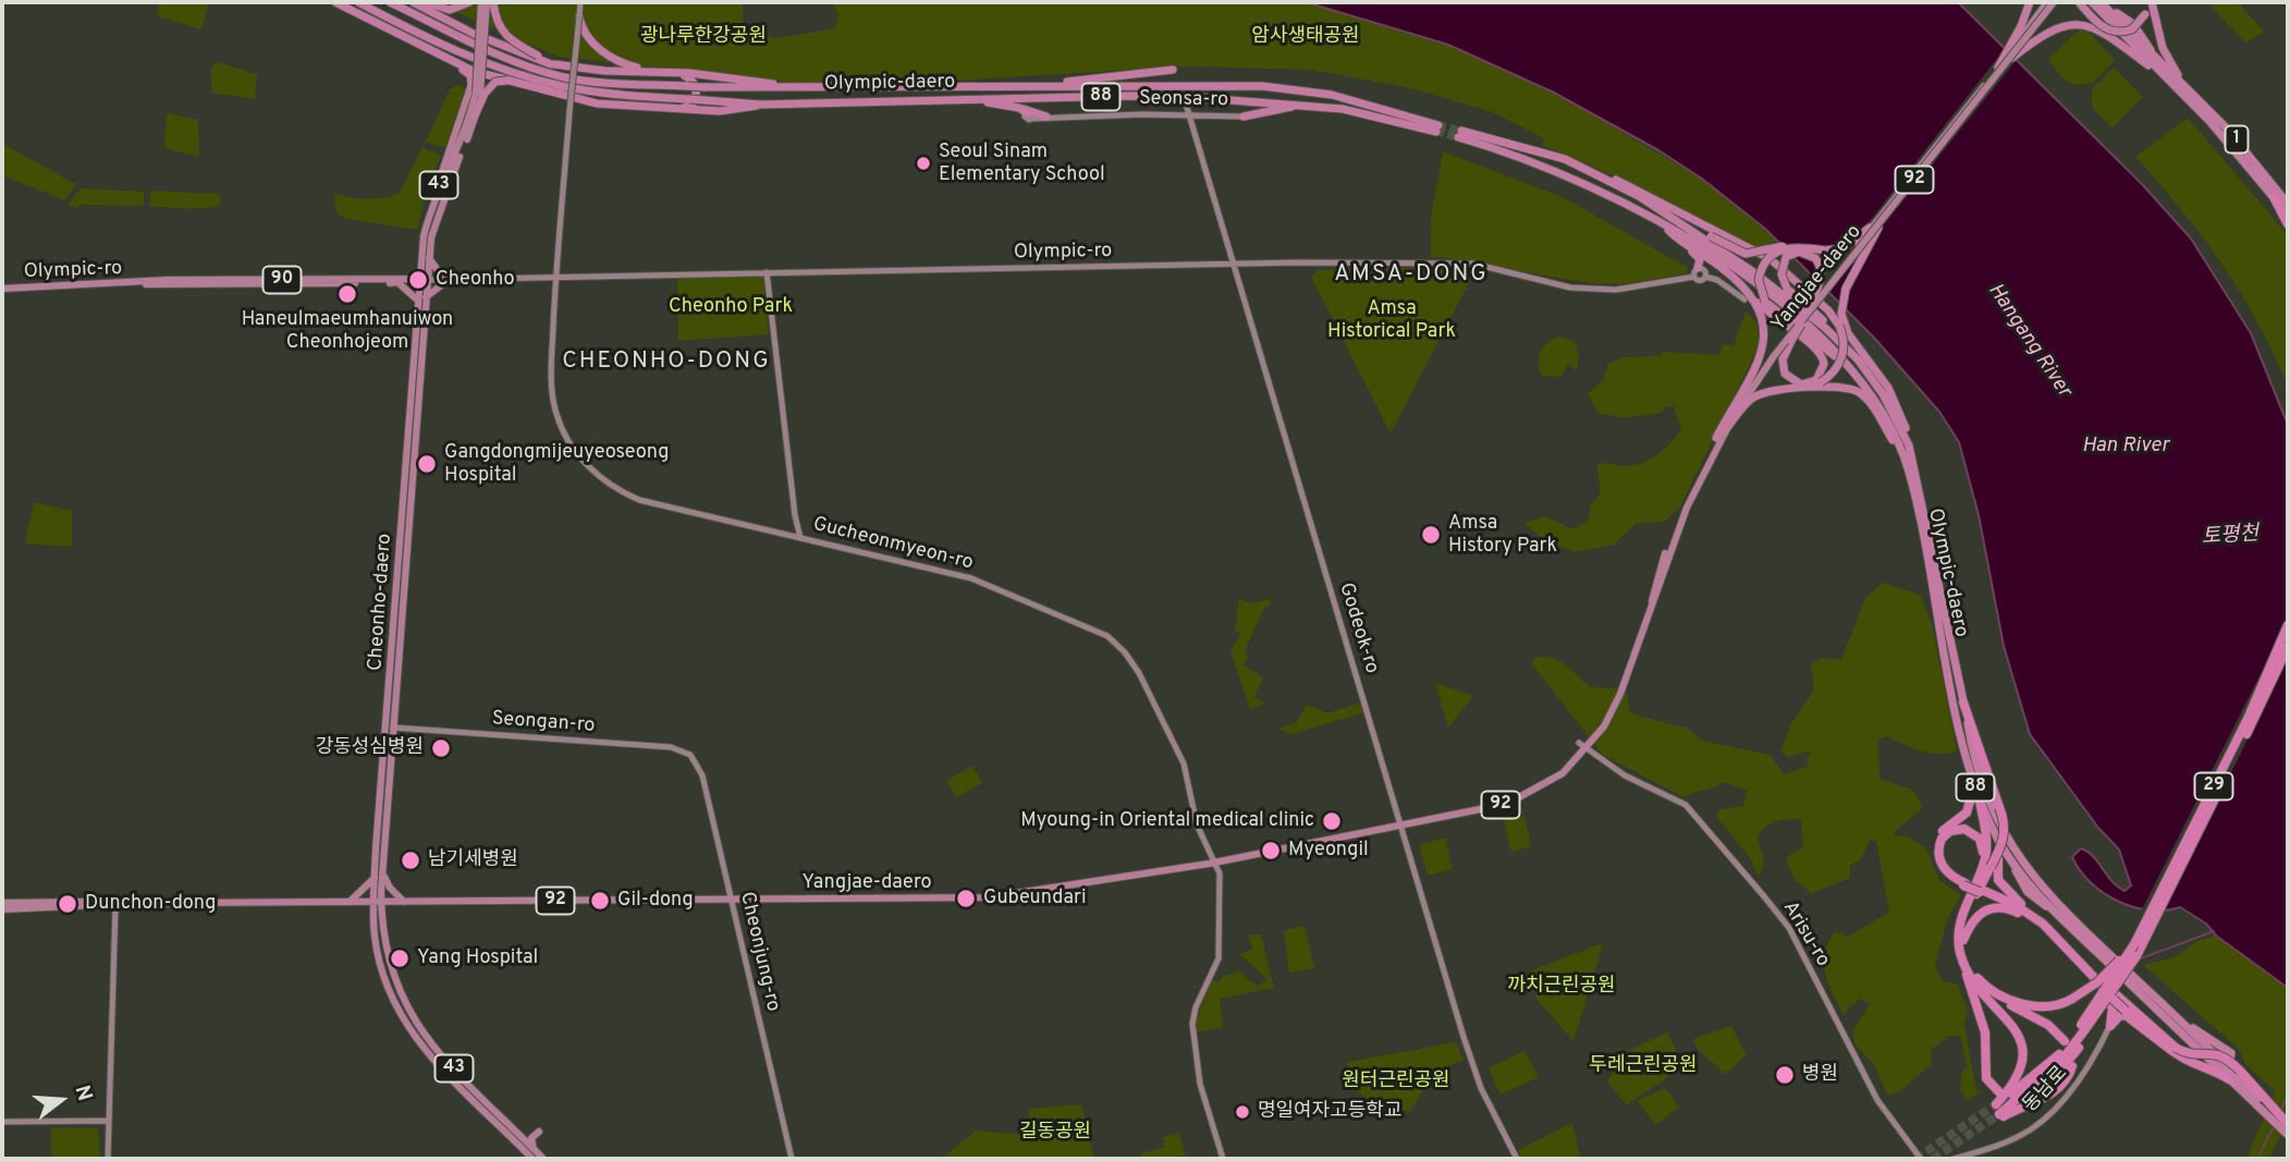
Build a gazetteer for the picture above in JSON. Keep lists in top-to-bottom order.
{
  "streets": {
    "highway": [
      "Olympic-daero",
      "88",
      "1",
      "29"
    ],
    "main road": [
      "Seonsa-ro",
      "92",
      "43",
      "Olympic-ro",
      "Yangjae-daero",
      "90",
      "Gucheonmyeon-ro",
      "Cheonho-daero",
      "Godeok-ro",
      "Seongan-ro",
      "Arisu-ro",
      "Cheonjung-ro",
      "동남로"
    ]
  },
  "crossings": [
    ["Seonsa-ro", "Godeok-ro"],
    ["Olympic-ro", "Gucheonmyeon-ro"],
    ["Olympic-ro", "Cheonho-daero"],
    ["Olympic-ro", "Godeok-ro"],
    ["Yangjae-daero", "Gucheonmyeon-ro"],
    ["Yangjae-daero", "Cheonho-daero"],
    ["Yangjae-daero", "Godeok-ro"],
    ["Yangjae-daero", "Arisu-ro"],
    ["Yangjae-daero", "Cheonjung-ro"],
    ["Cheonho-daero", "Seongan-ro"],
    ["Seongan-ro", "Cheonjung-ro"]
  ],
  "districts": ["AMSA-DONG", "CHEONHO-DONG"],
  "water": ["Hangang River", "Han River", "토평천"],
  "parks": [
    "광나루한강공원",
    "암사생태공원",
    "Cheonho Park",
    "Amsa Historical Park",
    "까치근린공원",
    "두레근린공원",
    "원터근린공원",
    "길동공원"
  ],
  "places": [
    "Seoul Sinam Elementary School",
    "Cheonho",
    "Haneulmaeumhanuiwon Cheonhojeom",
    "Gangdongmijeuyeoseong Hospital",
    "Amsa History Park",
    "강동성심병원",
    "Myoung-in Oriental medical clinic",
    "Myeongil",
    "남기세병원",
    "Gubeundari",
    "Gil-dong",
    "Dunchon-dong",
    "Yang Hospital",
    "병원",
    "명일여자고등학교"
  ],
  "north": "right"
}
